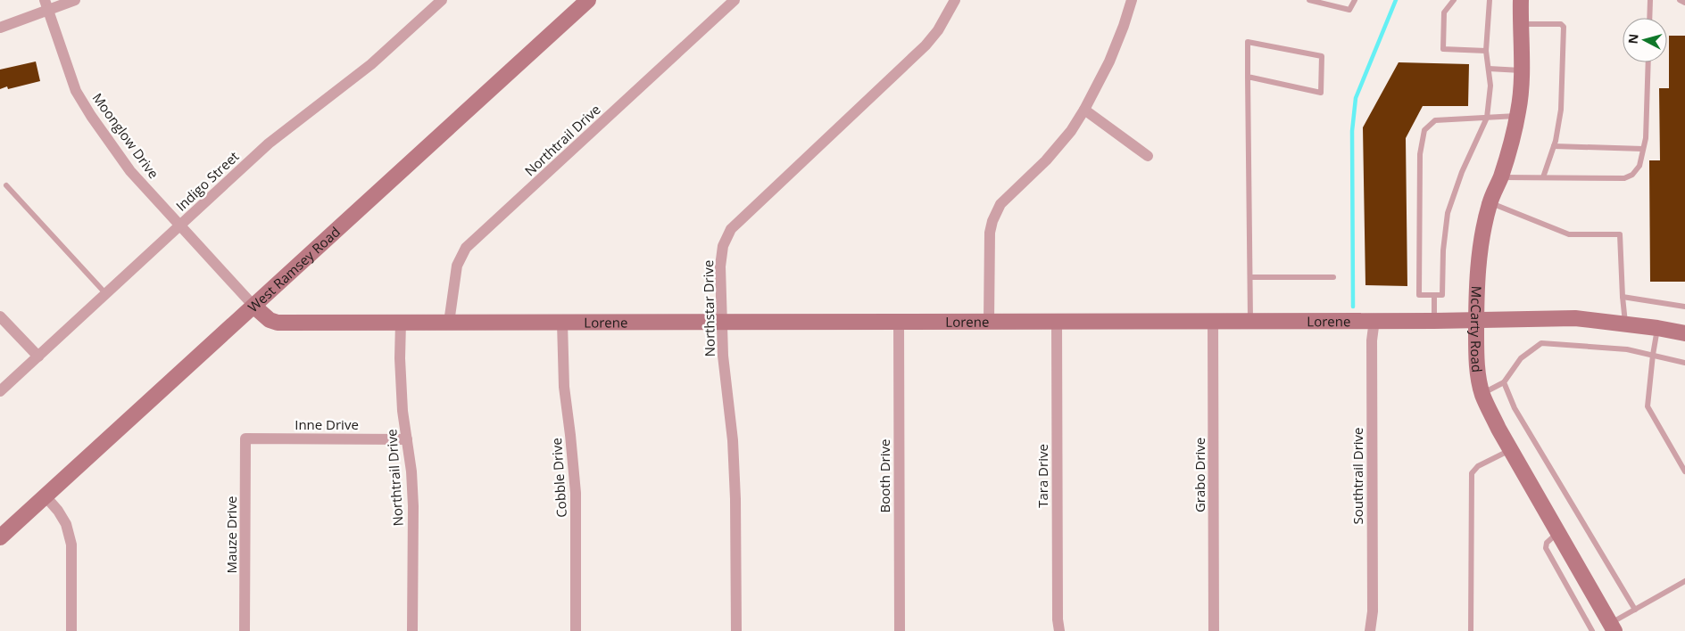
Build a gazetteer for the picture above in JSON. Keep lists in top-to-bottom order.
{
  "streets": {
    "street": [
      "Moonglow Drive",
      "Northtrail Drive",
      "Indigo Street",
      "West Ramsey Road",
      "Northstar Drive",
      "Lorene",
      "McCarty Road",
      "Inne Drive",
      "Grabo Drive",
      "Booth Drive",
      "Tara Drive",
      "Southtrail Drive",
      "Cobble Drive",
      "Mauze Drive"
    ]
  },
  "crossings": [
    ["Moonglow Drive", "Indigo Street"],
    ["Moonglow Drive", "West Ramsey Road"],
    ["Moonglow Drive", "Lorene"],
    ["Northtrail Drive", "Lorene"],
    ["Northtrail Drive", "Inne Drive"],
    ["West Ramsey Road", "Lorene"],
    ["Northstar Drive", "Lorene"],
    ["Lorene", "McCarty Road"],
    ["Lorene", "Grabo Drive"],
    ["Lorene", "Booth Drive"],
    ["Lorene", "Tara Drive"],
    ["Lorene", "Southtrail Drive"],
    ["Lorene", "Cobble Drive"],
    ["Inne Drive", "Mauze Drive"]
  ],
  "north": "left"
}
